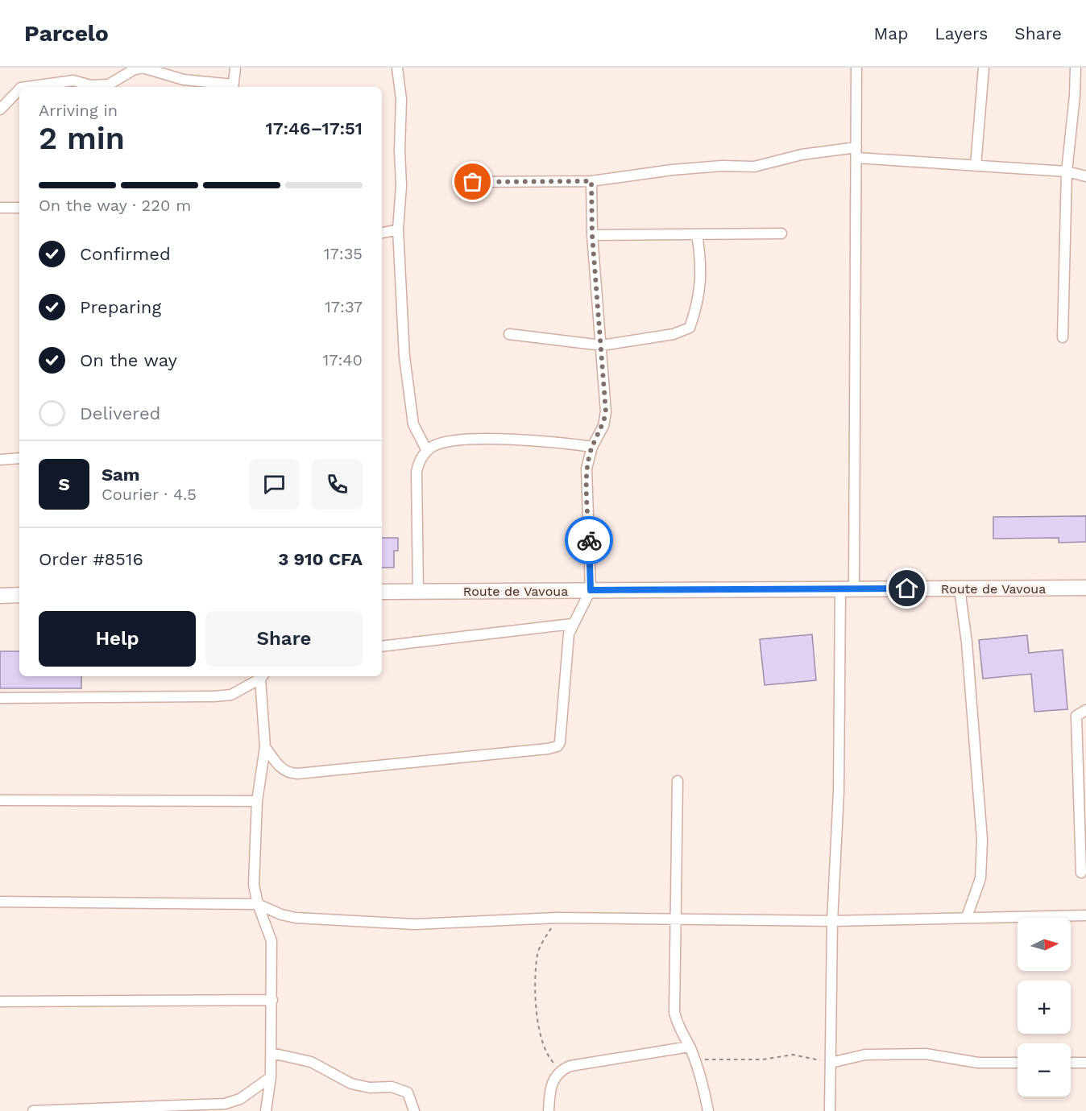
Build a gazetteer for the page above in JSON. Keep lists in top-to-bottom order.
{
  "streets": {
    "main road": ["Route de Vavoua"]
  },
  "north": "right",
  "page": {
    "header": "Parcelo",
    "nav": ["Map", "Layers", "Share"],
    "heading": ["2 min", "Arriving in", "17:46–17:51"],
    "panel": [
      "Sam",
      "Courier · 4.5",
      "Order #8516",
      "3 910 CFA"
    ],
    "bar": "On the way · 220 m",
    "list": [
      ["Confirmed", "17:35"],
      ["Preparing", "17:37"],
      ["On the way", "17:40"],
      "Delivered"
    ],
    "round": "S",
    "buttons": ["Help", "Share"],
    "map_buttons": ["+", "−"]
  }
}
